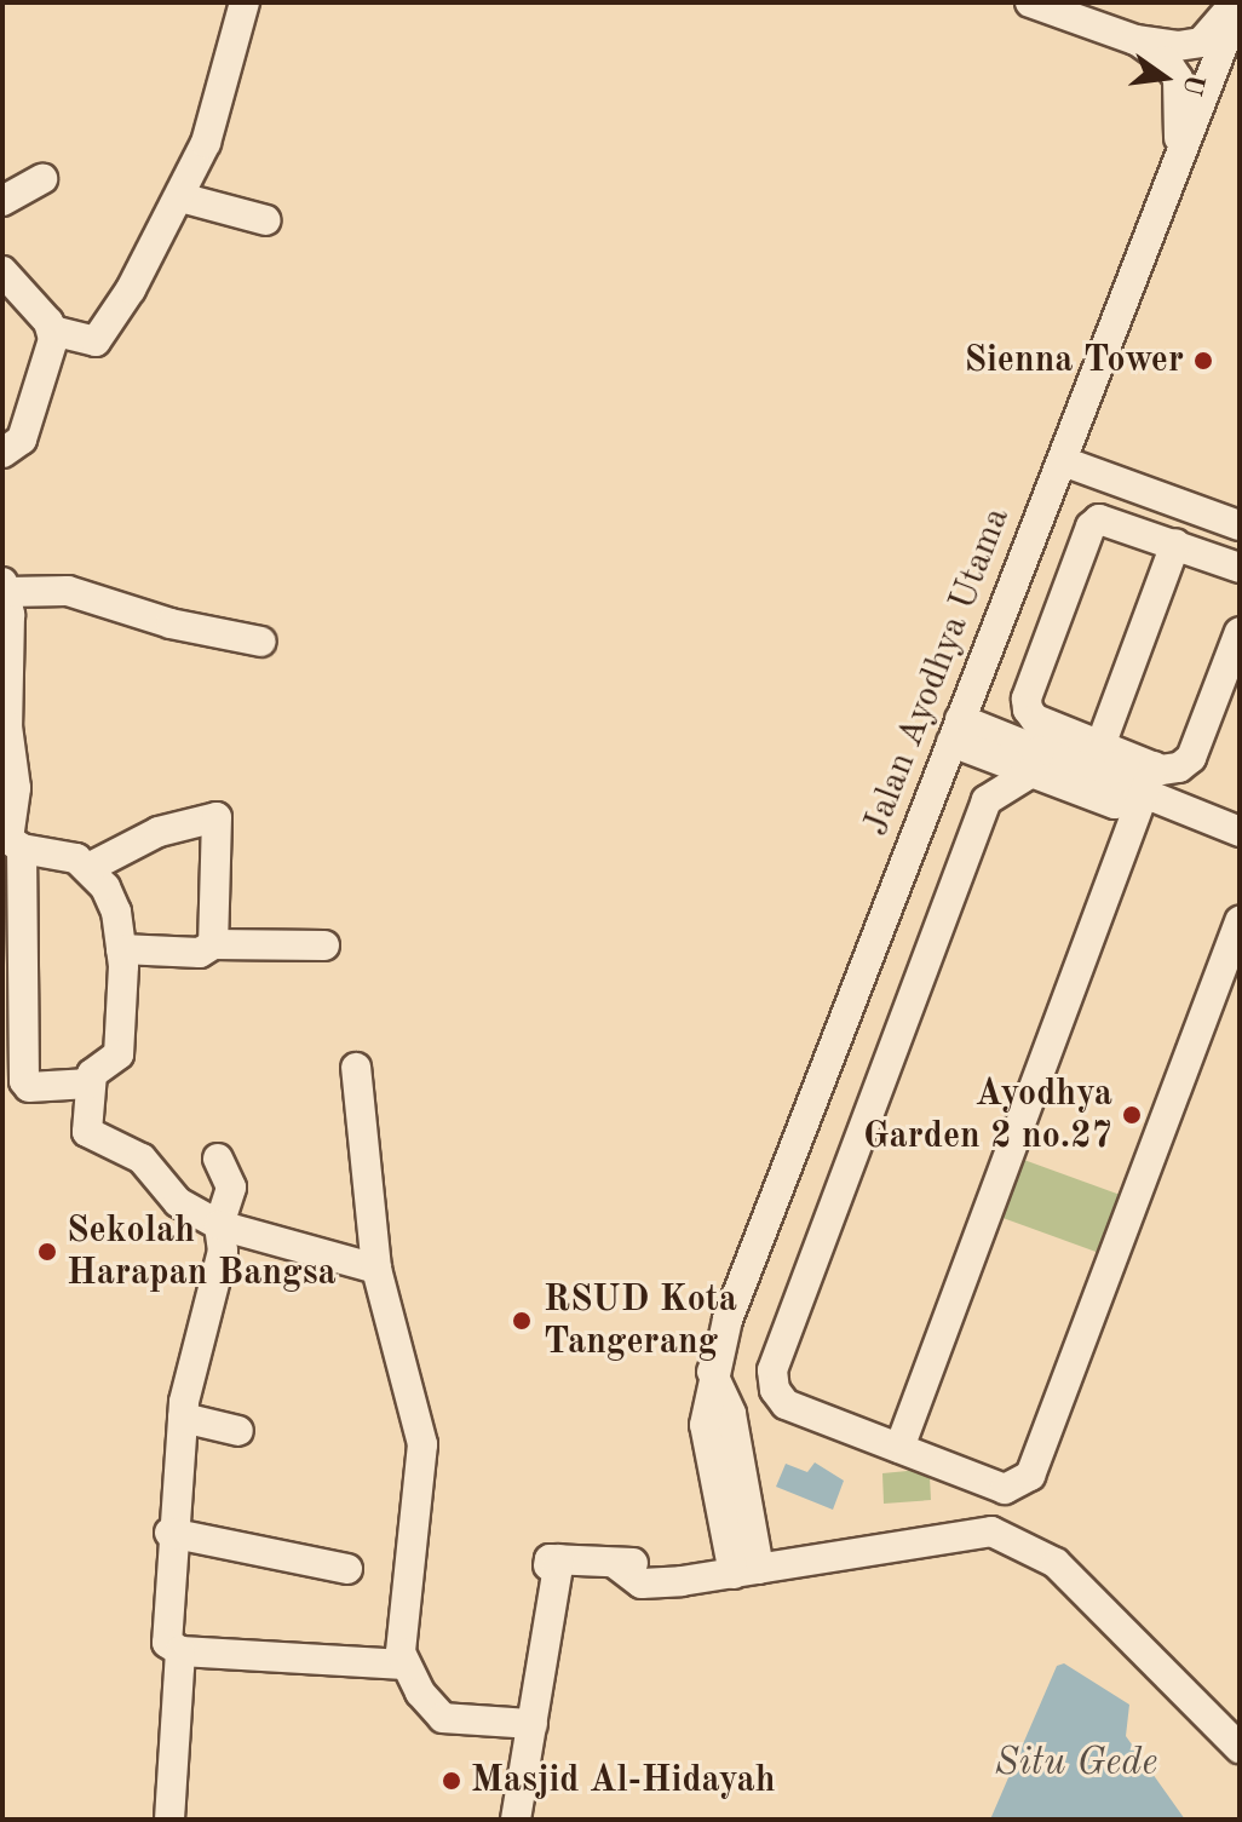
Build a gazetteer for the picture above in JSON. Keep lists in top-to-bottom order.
{
  "streets": {
    "street": ["Jalan Ayodhya Utama"]
  },
  "water": ["Situ Gede"],
  "places": [
    "Sienna Tower",
    "Ayodhya Garden 2 no.27",
    "Sekolah Harapan Bangsa",
    "RSUD Kota Tangerang",
    "Masjid Al-Hidayah"
  ],
  "north": "right"
}
